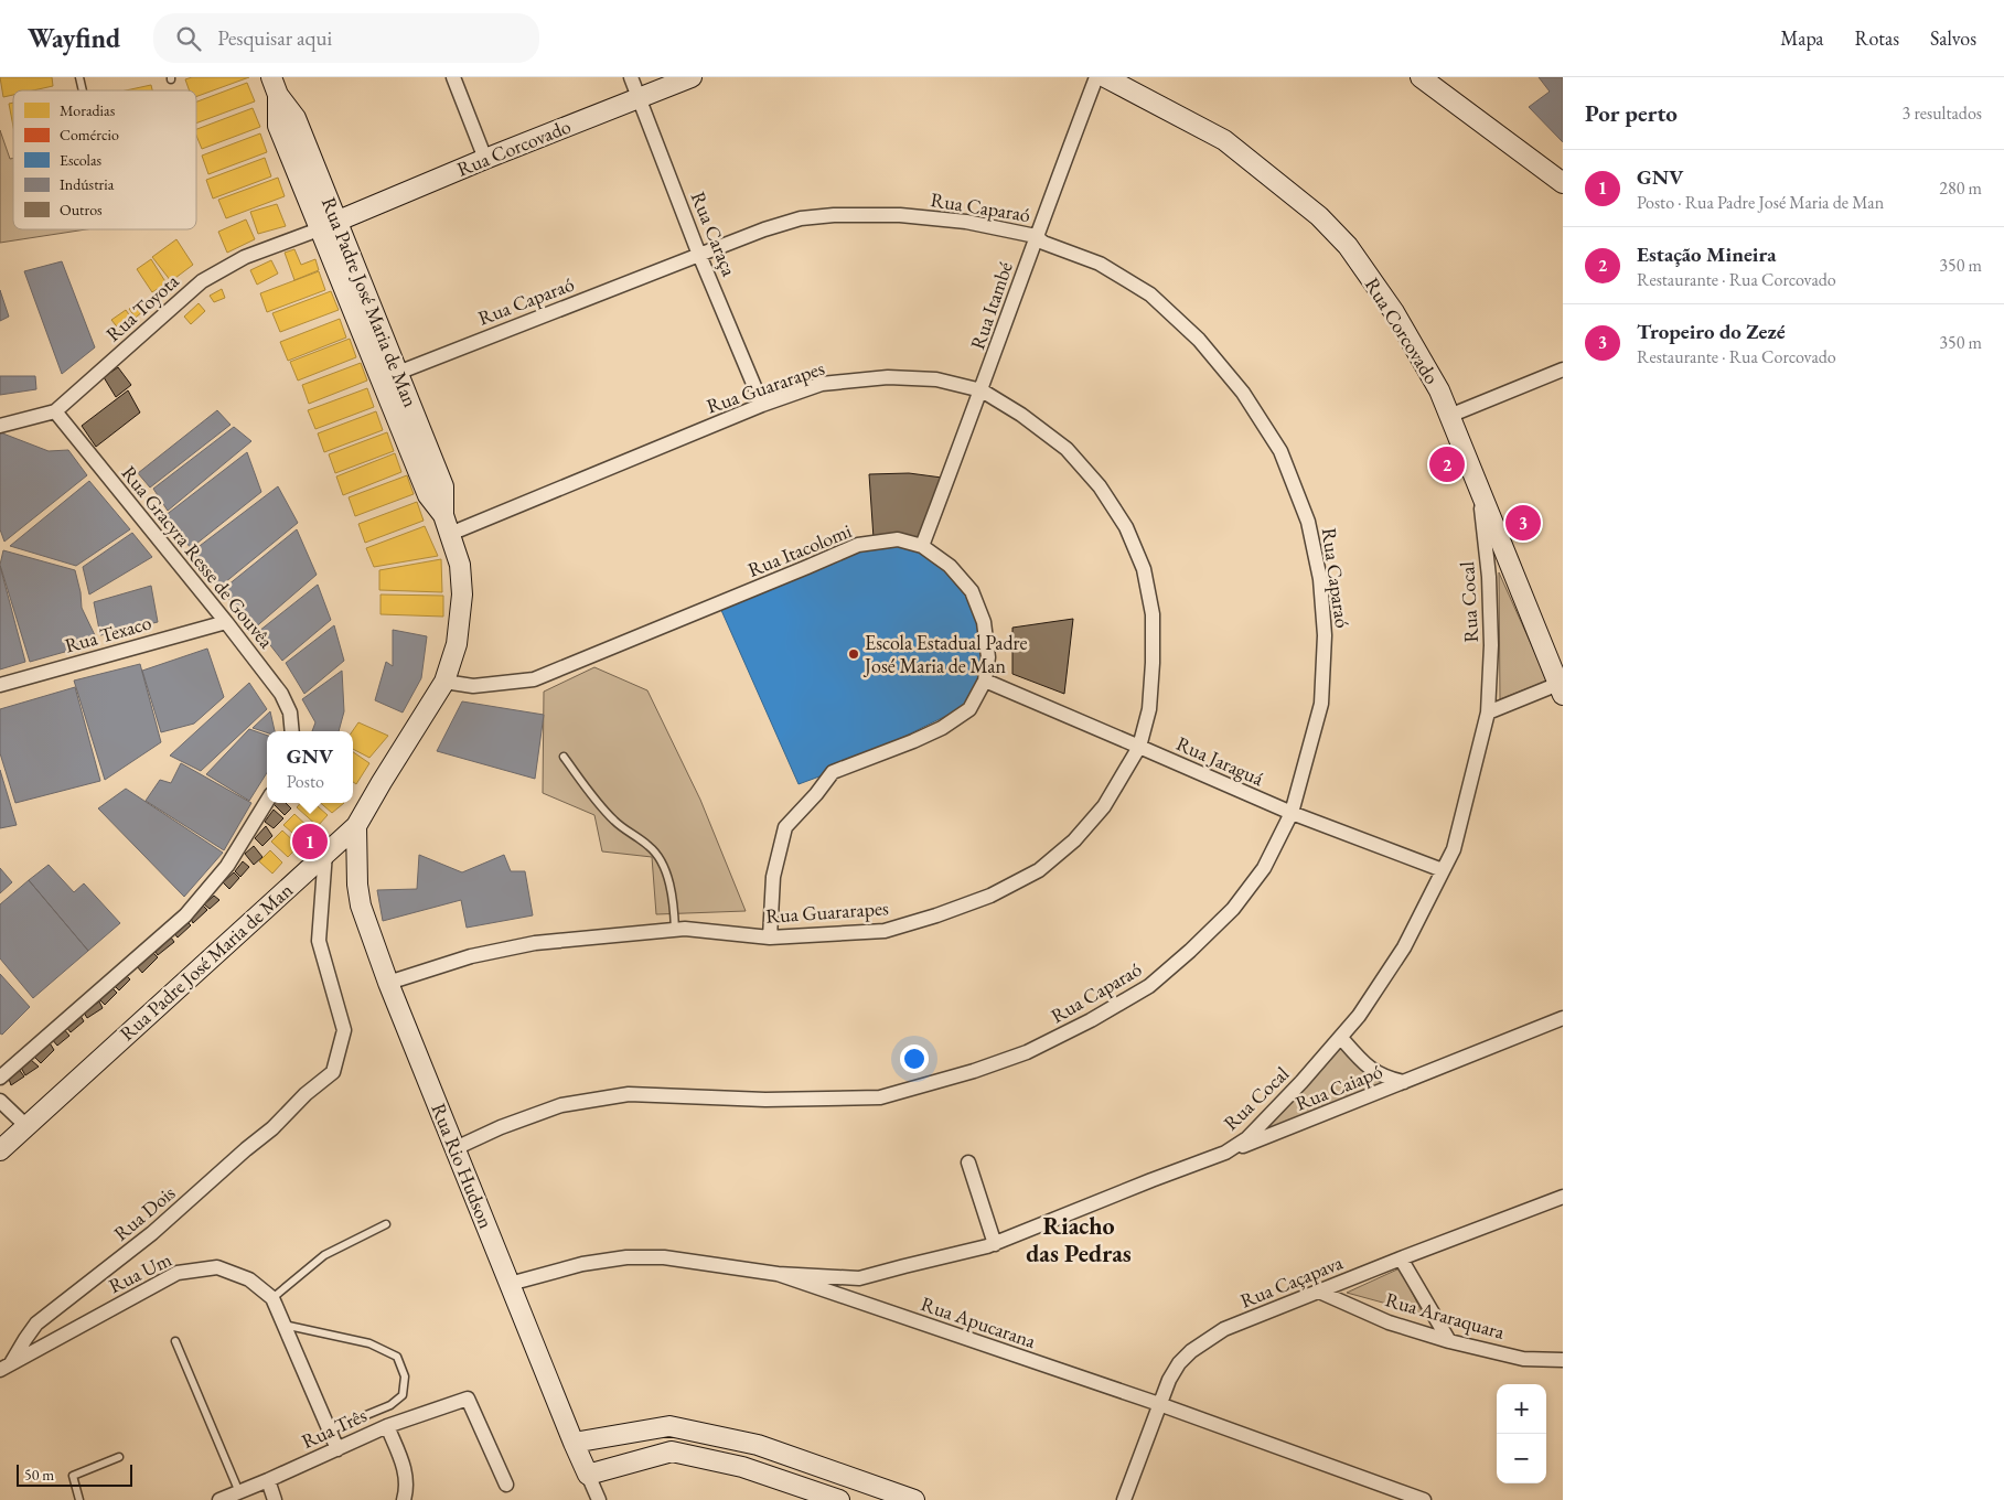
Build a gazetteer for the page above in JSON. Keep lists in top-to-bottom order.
{
  "streets": {
    "street": [
      "Rua Corcovado",
      "Rua Caparaó",
      "Rua Caraça",
      "Rua Padre José Maria de Man",
      "Rua Itambé",
      "Rua Toyota",
      "Rua Guararapes",
      "Rua Itacolomi",
      "Rua Gracyra Resse de Gouvêa",
      "Rua Cocal",
      "Rua Texaco",
      "Rua Jaraguá",
      "Rua Caiapó",
      "Rua Rio Hudson",
      "Rua Dois",
      "Rua Um",
      "Rua Caçapava",
      "Rua Araraquara",
      "Rua Apucarana",
      "Rua Três"
    ]
  },
  "crossings": [
    ["Rua Corcovado", "Rua Caraça"],
    ["Rua Corcovado", "Rua Padre José Maria de Man"],
    ["Rua Corcovado", "Rua Cocal"],
    ["Rua Caparaó", "Rua Caraça"],
    ["Rua Caparaó", "Rua Padre José Maria de Man"],
    ["Rua Caparaó", "Rua Itambé"],
    ["Rua Caparaó", "Rua Jaraguá"],
    ["Rua Caparaó", "Rua Rio Hudson"],
    ["Rua Caraça", "Rua Guararapes"],
    ["Rua Padre José Maria de Man", "Rua Toyota"],
    ["Rua Padre José Maria de Man", "Rua Guararapes"],
    ["Rua Padre José Maria de Man", "Rua Itacolomi"],
    ["Rua Padre José Maria de Man", "Rua Rio Hudson"],
    ["Rua Padre José Maria de Man", "Rua Dois"],
    ["Rua Itambé", "Rua Guararapes"],
    ["Rua Itambé", "Rua Itacolomi"],
    ["Rua Toyota", "Rua Gracyra Resse de Gouvêa"],
    ["Rua Guararapes", "Rua Itacolomi"],
    ["Rua Guararapes", "Rua Jaraguá"],
    ["Rua Guararapes", "Rua Rio Hudson"],
    ["Rua Itacolomi", "Rua Jaraguá"],
    ["Rua Gracyra Resse de Gouvêa", "Rua Texaco"],
    ["Rua Cocal", "Rua Jaraguá"],
    ["Rua Cocal", "Rua Caiapó"],
    ["Rua Cocal", "Rua Apucarana"],
    ["Rua Rio Hudson", "Rua Apucarana"],
    ["Rua Dois", "Rua Um"],
    ["Rua Um", "Rua Três"],
    ["Rua Caçapava", "Rua Araraquara"],
    ["Rua Caçapava", "Rua Apucarana"]
  ],
  "districts": ["Riacho das Pedras"],
  "places": ["Escola Estadual Padre José Maria de Man"],
  "legend": [
    "Moradias",
    "Comércio",
    "Escolas",
    "Indústria",
    "Outros"
  ],
  "scale_bar": "50 m",
  "page": {
    "header": "Wayfind",
    "search": "Pesquisar aqui",
    "nav": ["Mapa", "Rotas", "Salvos"],
    "heading": ["Por perto", "3 resultados"],
    "list": [
      {
        "mark": "1",
        "name": "GNV",
        "note": "Posto · Rua Padre José Maria de Man",
        "value": "280 m"
      },
      {
        "mark": "2",
        "name": "Estação Mineira",
        "note": "Restaurante · Rua Corcovado",
        "value": "350 m"
      },
      {
        "mark": "3",
        "name": "Tropeiro do Zezé",
        "note": "Restaurante · Rua Corcovado",
        "value": "350 m"
      }
    ],
    "pins": ["2", "3", "1"],
    "popup": ["GNV", "Posto"],
    "map_buttons": ["+", "−"],
    "scale": "50 m"
  }
}
